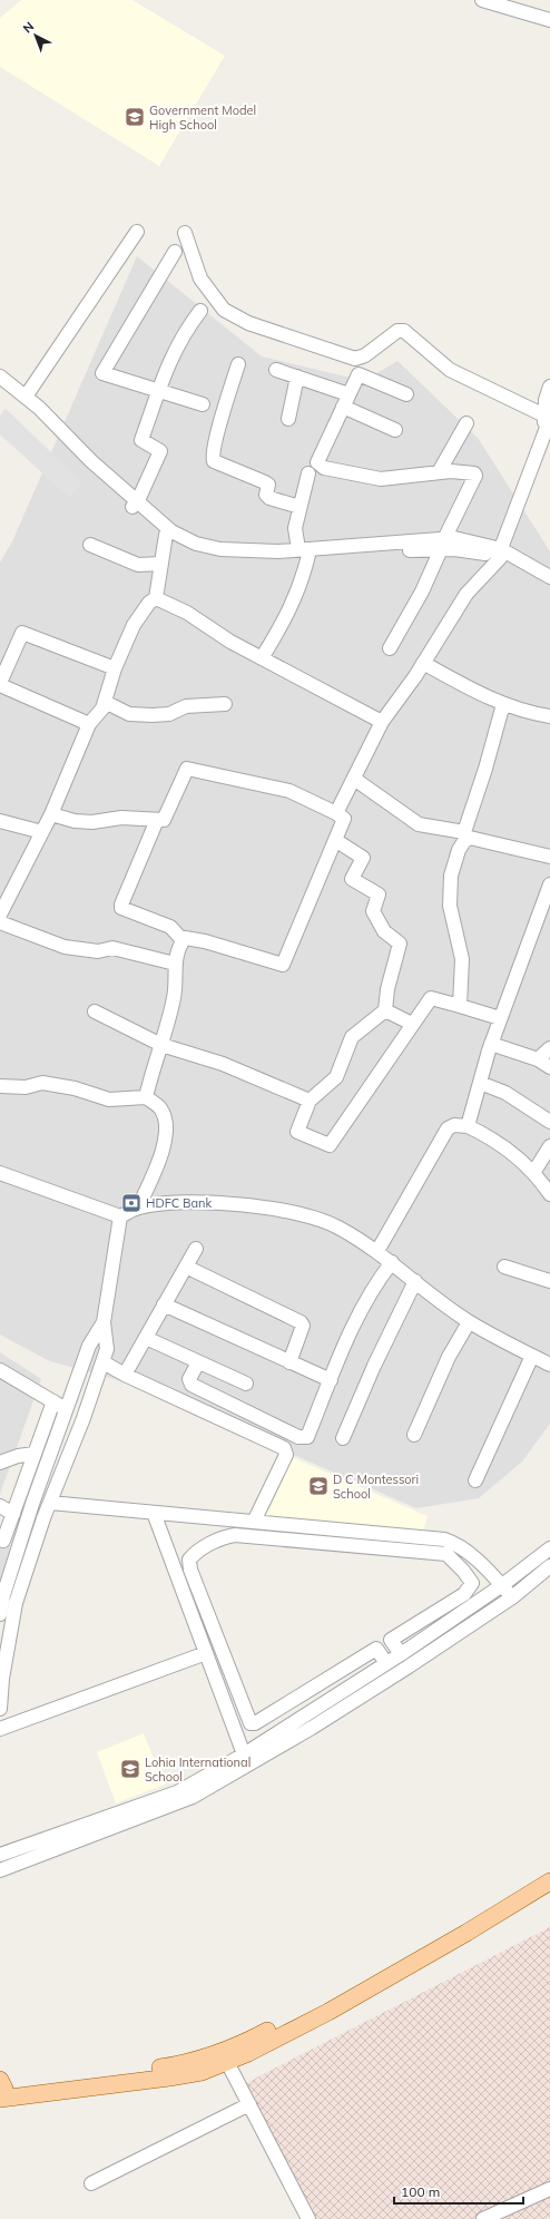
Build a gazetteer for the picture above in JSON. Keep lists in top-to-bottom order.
{
  "places": {
    "school or university": ["Government Model High School", "D C Montessori School", "Lohia International School"],
    "bank": ["HDFC Bank"]
  },
  "scale_bar": "100 m",
  "north": "top left"
}
